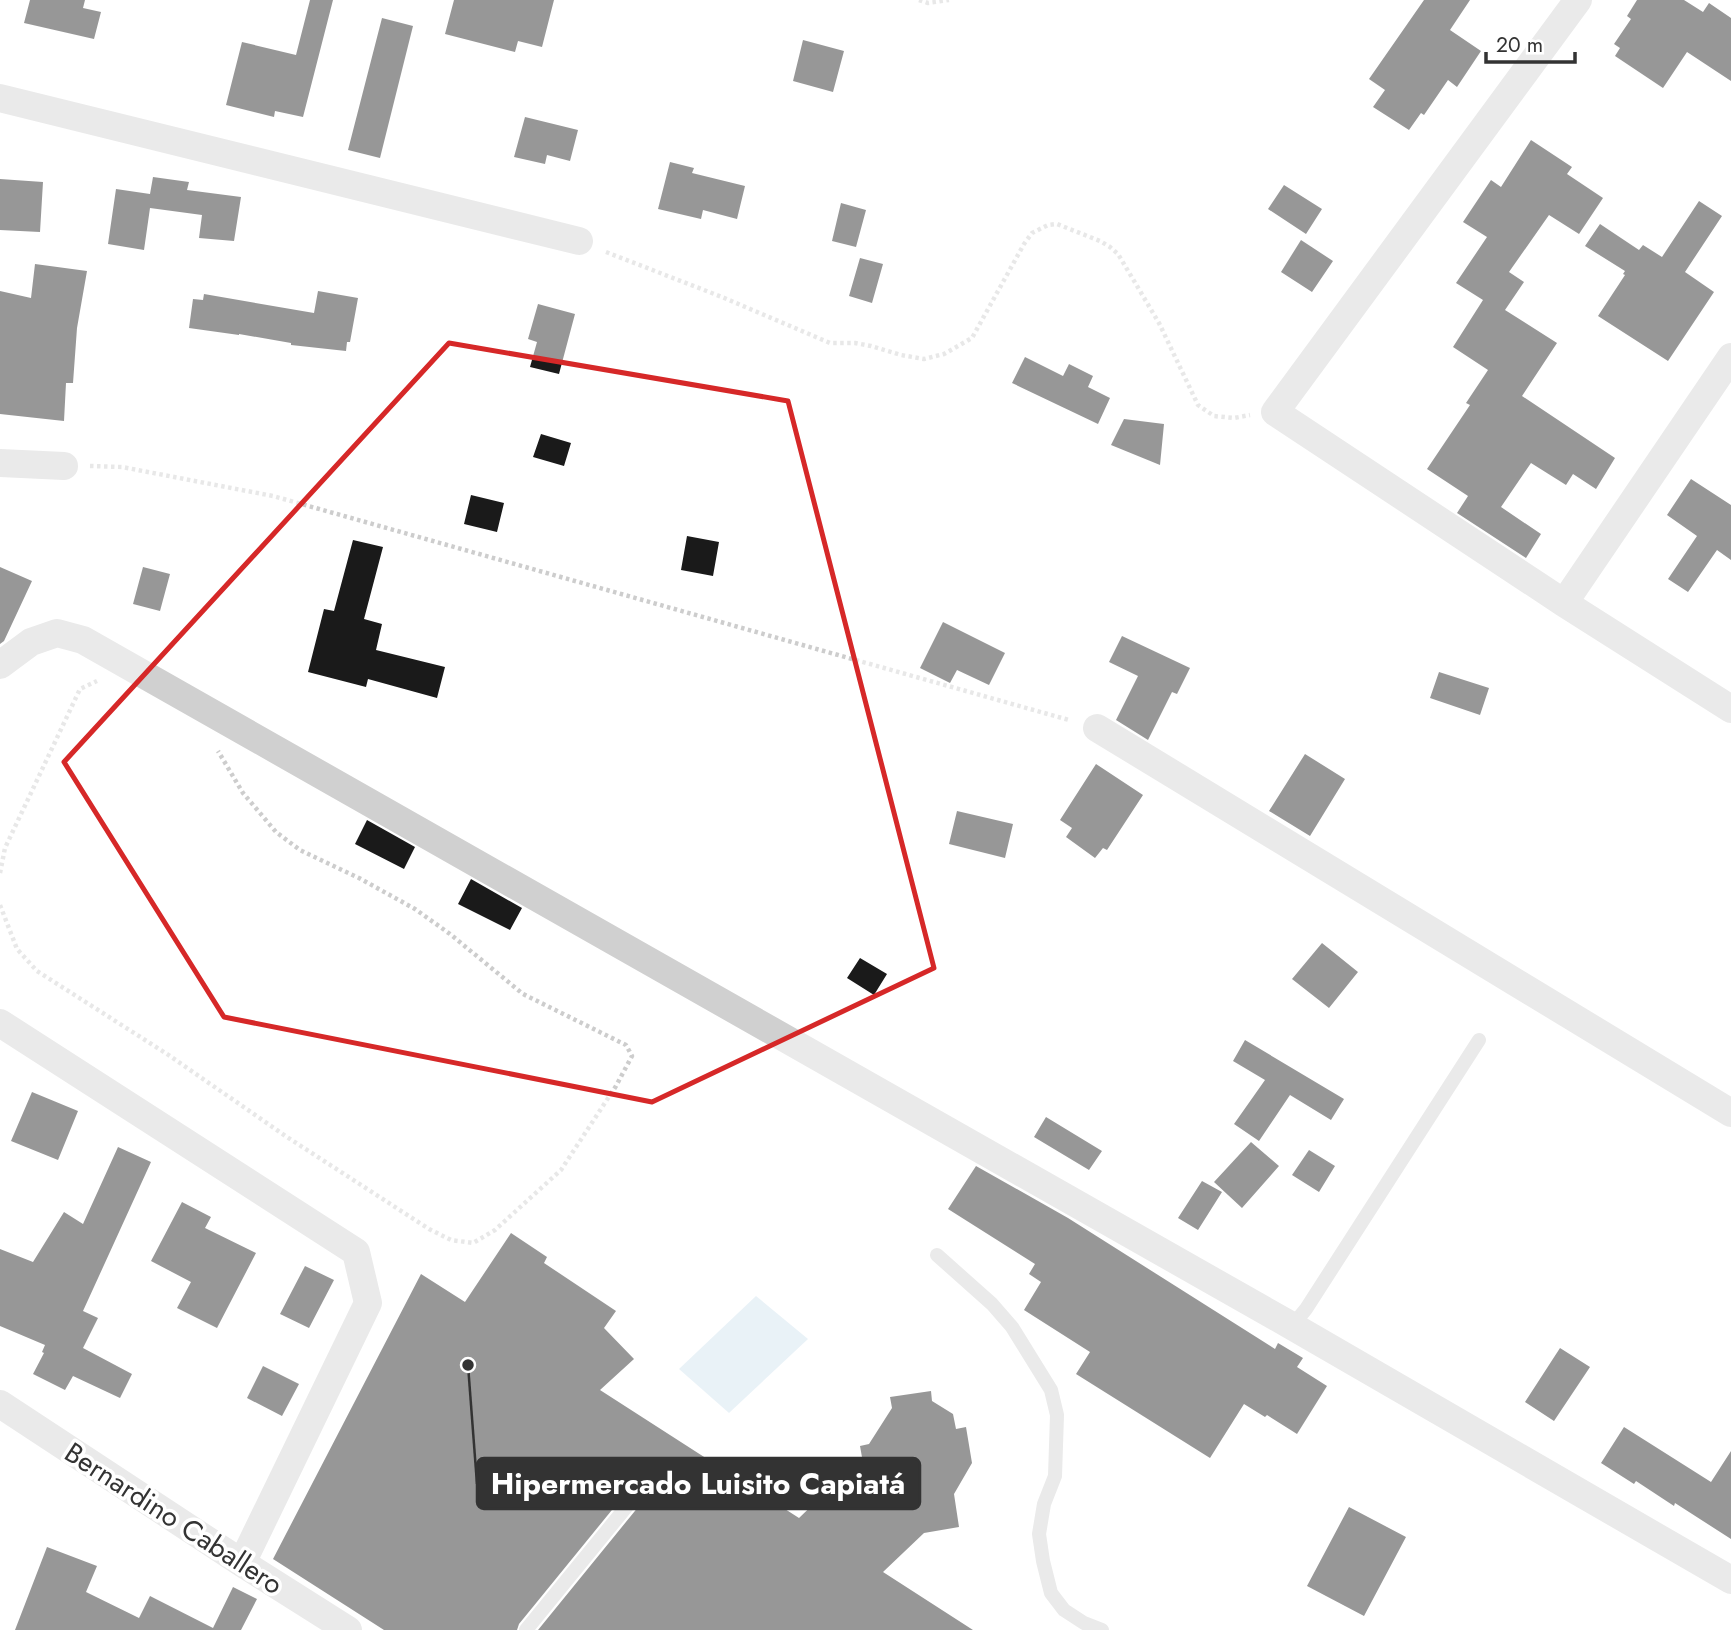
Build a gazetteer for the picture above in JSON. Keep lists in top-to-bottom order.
{
  "streets": {
    "street": ["Bernardino Caballero"]
  },
  "places": ["Hipermercado Luisito Capiatá"],
  "scale_bar": "20 m"
}
